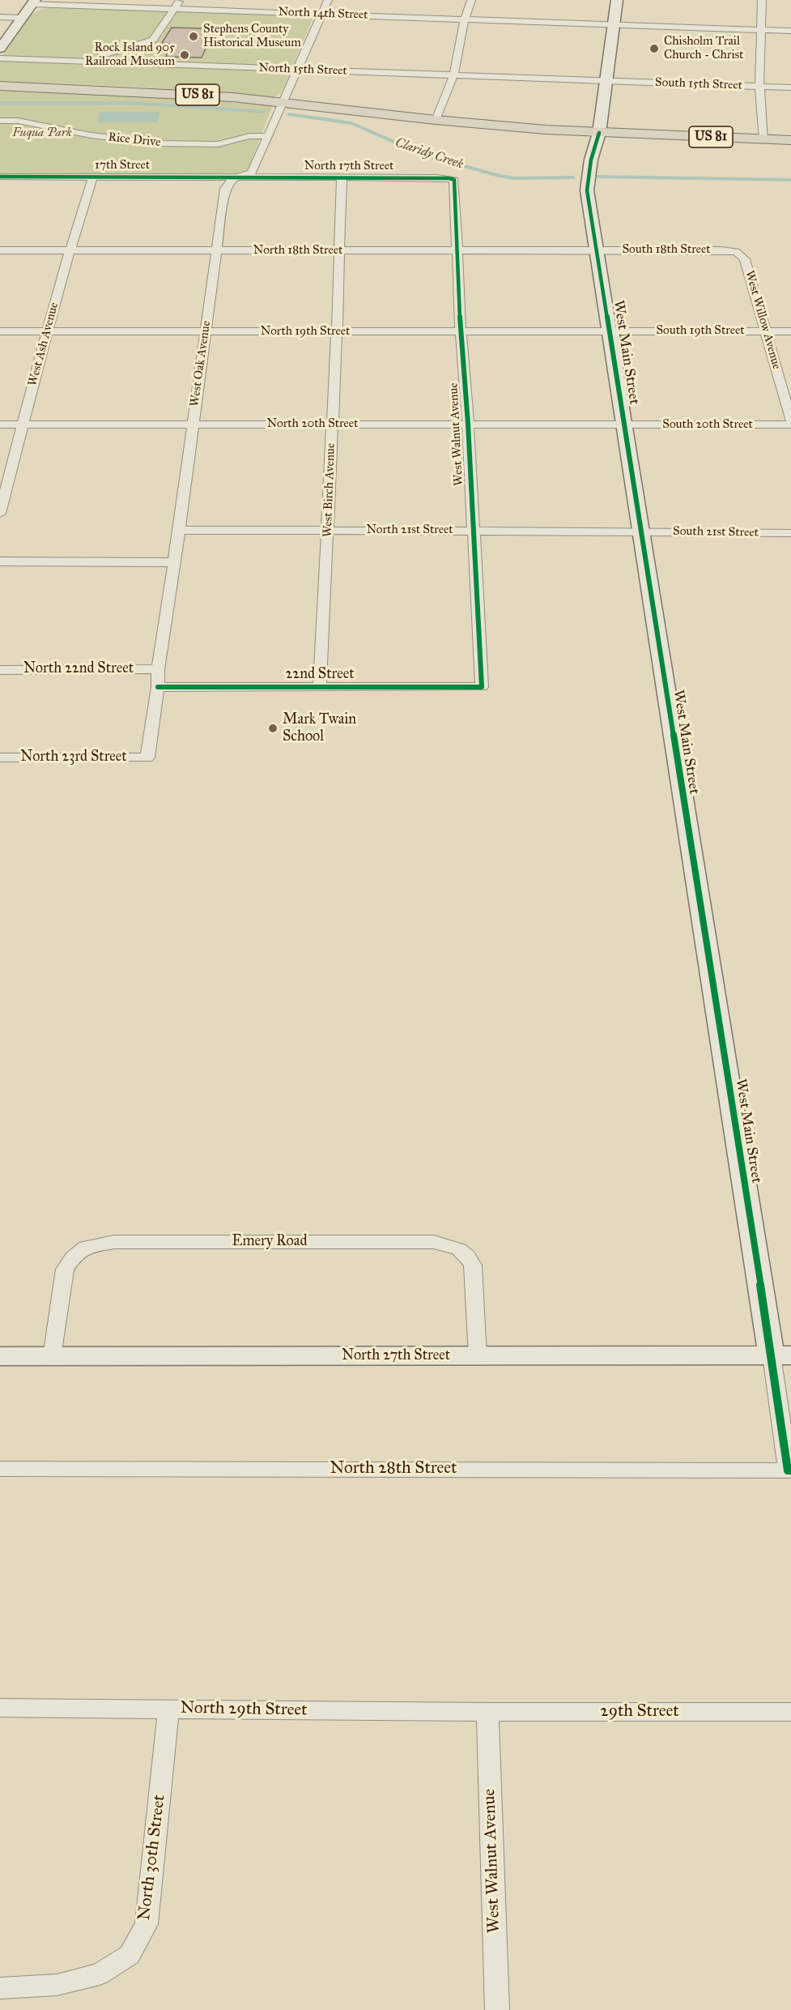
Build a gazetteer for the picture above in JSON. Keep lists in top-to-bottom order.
{
  "streets": {
    "main road": ["US 81"],
    "street": [
      "North 14th Street",
      "North 15th Street",
      "South 15th Street",
      "Rice Drive",
      "17th Street",
      "North 17th Street",
      "South 18th Street",
      "North 18th Street",
      "West Willow Avenue",
      "South 19th Street",
      "North 19th Street",
      "West Ash Avenue",
      "West Main Street",
      "West Oak Avenue",
      "North 20th Street",
      "South 20th Street",
      "West Walnut Avenue",
      "West Birch Avenue",
      "North 21st Street",
      "South 21st Street",
      "North 22nd Street",
      "22nd Street",
      "North 23rd Street",
      "Emery Road",
      "North 27th Street",
      "North 28th Street",
      "North 29th Street",
      "29th Street",
      "North 30th Street"
    ]
  },
  "crossings": [
    ["North 14th Street", "West Main Street"],
    ["North 14th Street", "West Oak Avenue"],
    ["North 15th Street", "South 15th Street"],
    ["North 15th Street", "West Main Street"],
    ["North 15th Street", "West Oak Avenue"],
    ["South 15th Street", "West Main Street"],
    ["US 81", "West Main Street"],
    ["US 81", "West Oak Avenue"],
    ["Rice Drive", "West Oak Avenue"],
    ["17th Street", "North 17th Street"],
    ["17th Street", "West Ash Avenue"],
    ["17th Street", "West Oak Avenue"],
    ["North 17th Street", "West Oak Avenue"],
    ["North 17th Street", "West Walnut Avenue"],
    ["North 17th Street", "West Birch Avenue"],
    ["South 18th Street", "North 18th Street"],
    ["South 18th Street", "West Willow Avenue"],
    ["South 18th Street", "West Main Street"],
    ["North 18th Street", "West Ash Avenue"],
    ["North 18th Street", "West Main Street"],
    ["North 18th Street", "West Oak Avenue"],
    ["North 18th Street", "West Walnut Avenue"],
    ["North 18th Street", "West Birch Avenue"],
    ["West Willow Avenue", "South 19th Street"],
    ["South 19th Street", "North 19th Street"],
    ["South 19th Street", "West Main Street"],
    ["North 19th Street", "West Ash Avenue"],
    ["North 19th Street", "West Main Street"],
    ["North 19th Street", "West Oak Avenue"],
    ["North 19th Street", "West Walnut Avenue"],
    ["North 19th Street", "West Birch Avenue"],
    ["West Ash Avenue", "North 20th Street"],
    ["West Main Street", "North 20th Street"],
    ["West Main Street", "South 20th Street"],
    ["West Main Street", "North 21st Street"],
    ["West Main Street", "South 21st Street"],
    ["West Main Street", "North 27th Street"],
    ["West Oak Avenue", "North 20th Street"],
    ["West Oak Avenue", "North 21st Street"],
    ["West Oak Avenue", "North 22nd Street"],
    ["West Oak Avenue", "22nd Street"],
    ["West Oak Avenue", "North 23rd Street"],
    ["North 20th Street", "South 20th Street"],
    ["North 20th Street", "West Walnut Avenue"],
    ["North 20th Street", "West Birch Avenue"],
    ["West Walnut Avenue", "North 21st Street"],
    ["West Walnut Avenue", "22nd Street"],
    ["West Walnut Avenue", "North 29th Street"],
    ["West Walnut Avenue", "29th Street"],
    ["West Birch Avenue", "North 21st Street"],
    ["West Birch Avenue", "22nd Street"],
    ["North 21st Street", "South 21st Street"],
    ["Emery Road", "North 27th Street"],
    ["North 29th Street", "29th Street"],
    ["North 29th Street", "North 30th Street"]
  ],
  "water": ["Claridy Creek"],
  "parks": ["Fuqua Park"],
  "places": [
    "Stephens County Historical Museum",
    "Chisholm Trail Church - Christ",
    "Rock Island 905 Railroad Museum",
    "Mark Twain School"
  ]
}
